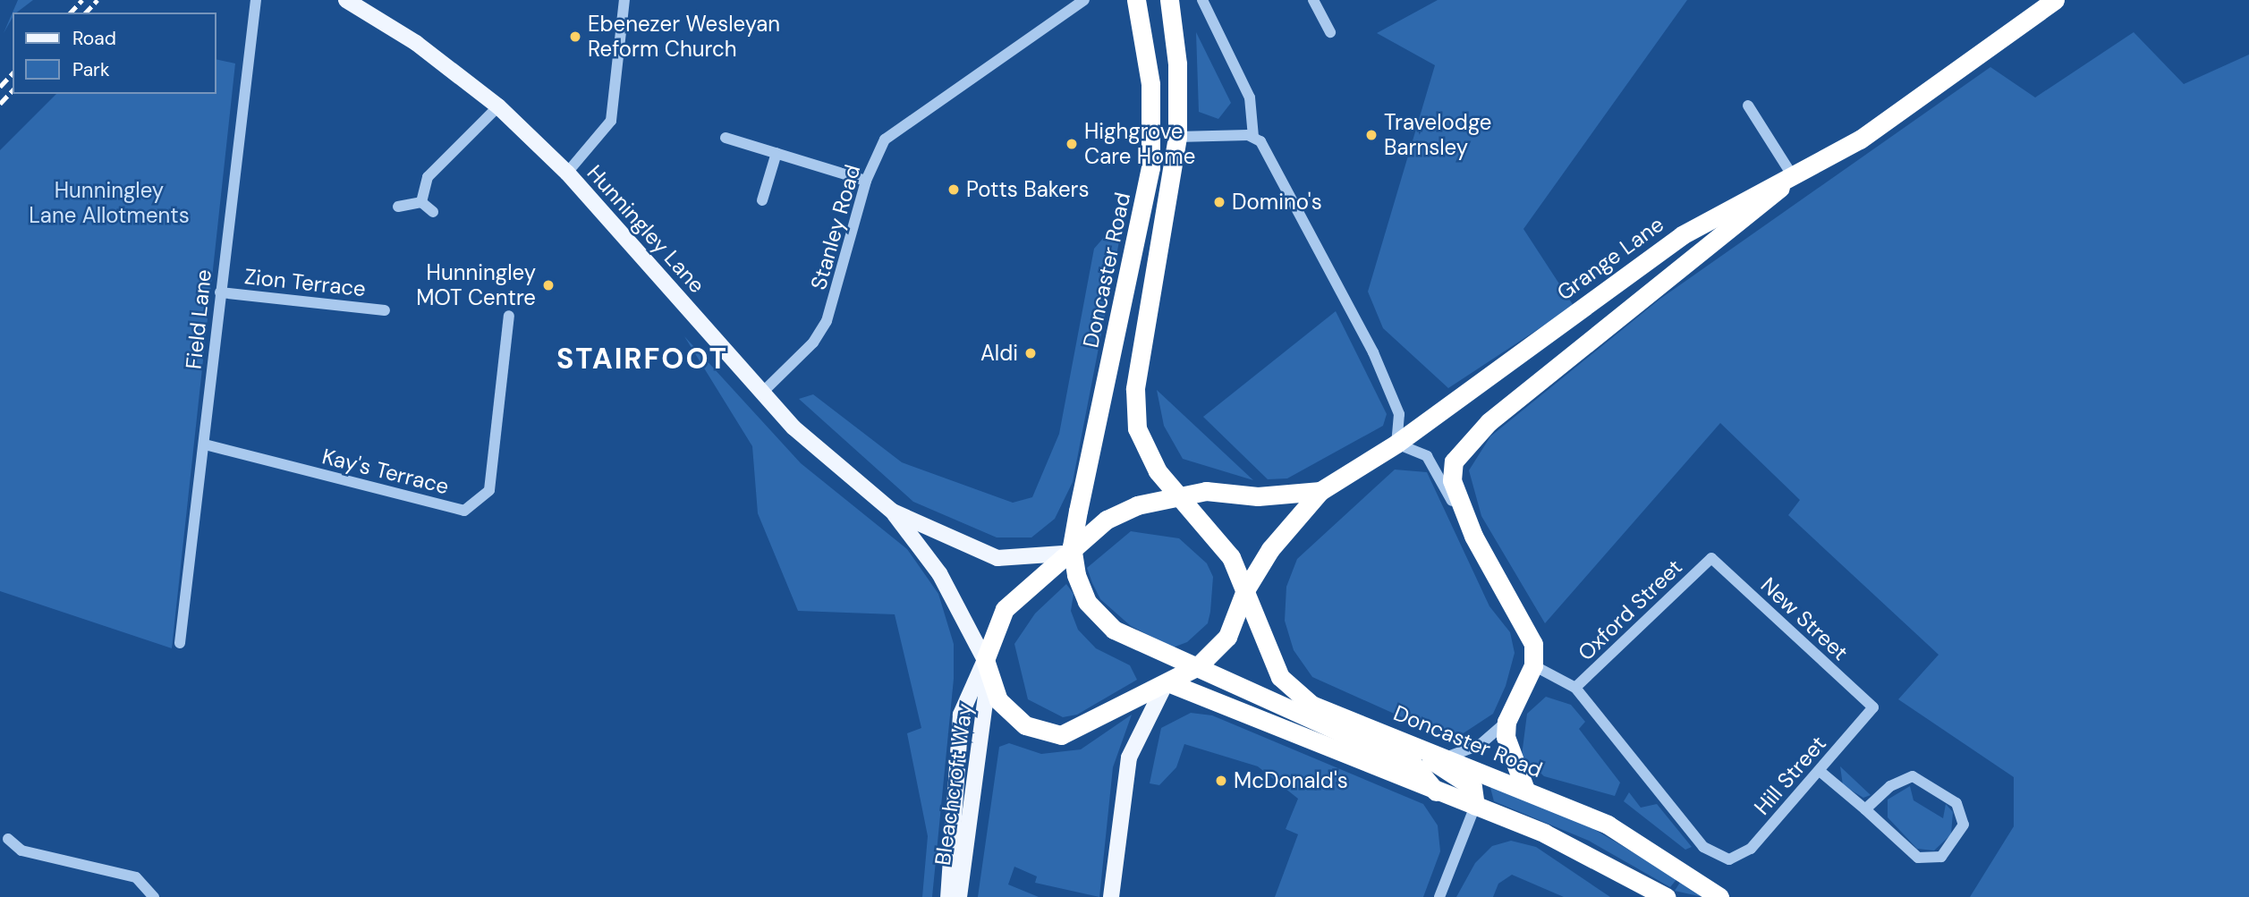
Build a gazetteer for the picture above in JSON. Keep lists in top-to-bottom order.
{
  "streets": {
    "highway": ["Grange Lane", "Doncaster Road"],
    "main road": ["Hunningley Lane", "Bleachcroft Way"],
    "street": [
      "Stanley Road",
      "Zion Terrace",
      "Field Lane",
      "Kay's Terrace",
      "Oxford Street",
      "New Street",
      "Hill Street"
    ]
  },
  "crossings": [
    ["Stanley Road", "Hunningley Lane"],
    ["Hunningley Lane", "Grange Lane"],
    ["Hunningley Lane", "Doncaster Road"],
    ["Hunningley Lane", "Bleachcroft Way"],
    ["Grange Lane", "Doncaster Road"],
    ["Zion Terrace", "Field Lane"],
    ["Field Lane", "Kay's Terrace"],
    ["Oxford Street", "New Street"],
    ["Oxford Street", "Hill Street"],
    ["New Street", "Hill Street"]
  ],
  "districts": ["STAIRFOOT"],
  "parks": ["Hunningley Lane Allotments"],
  "places": [
    "Ebenezer Wesleyan Reform Church",
    "Travelodge Barnsley",
    "Highgrove Care Home",
    "Potts Bakers",
    "Domino's",
    "Hunningley MOT Centre",
    "Aldi",
    "McDonald's"
  ],
  "legend": ["Road", "Park"]
}
